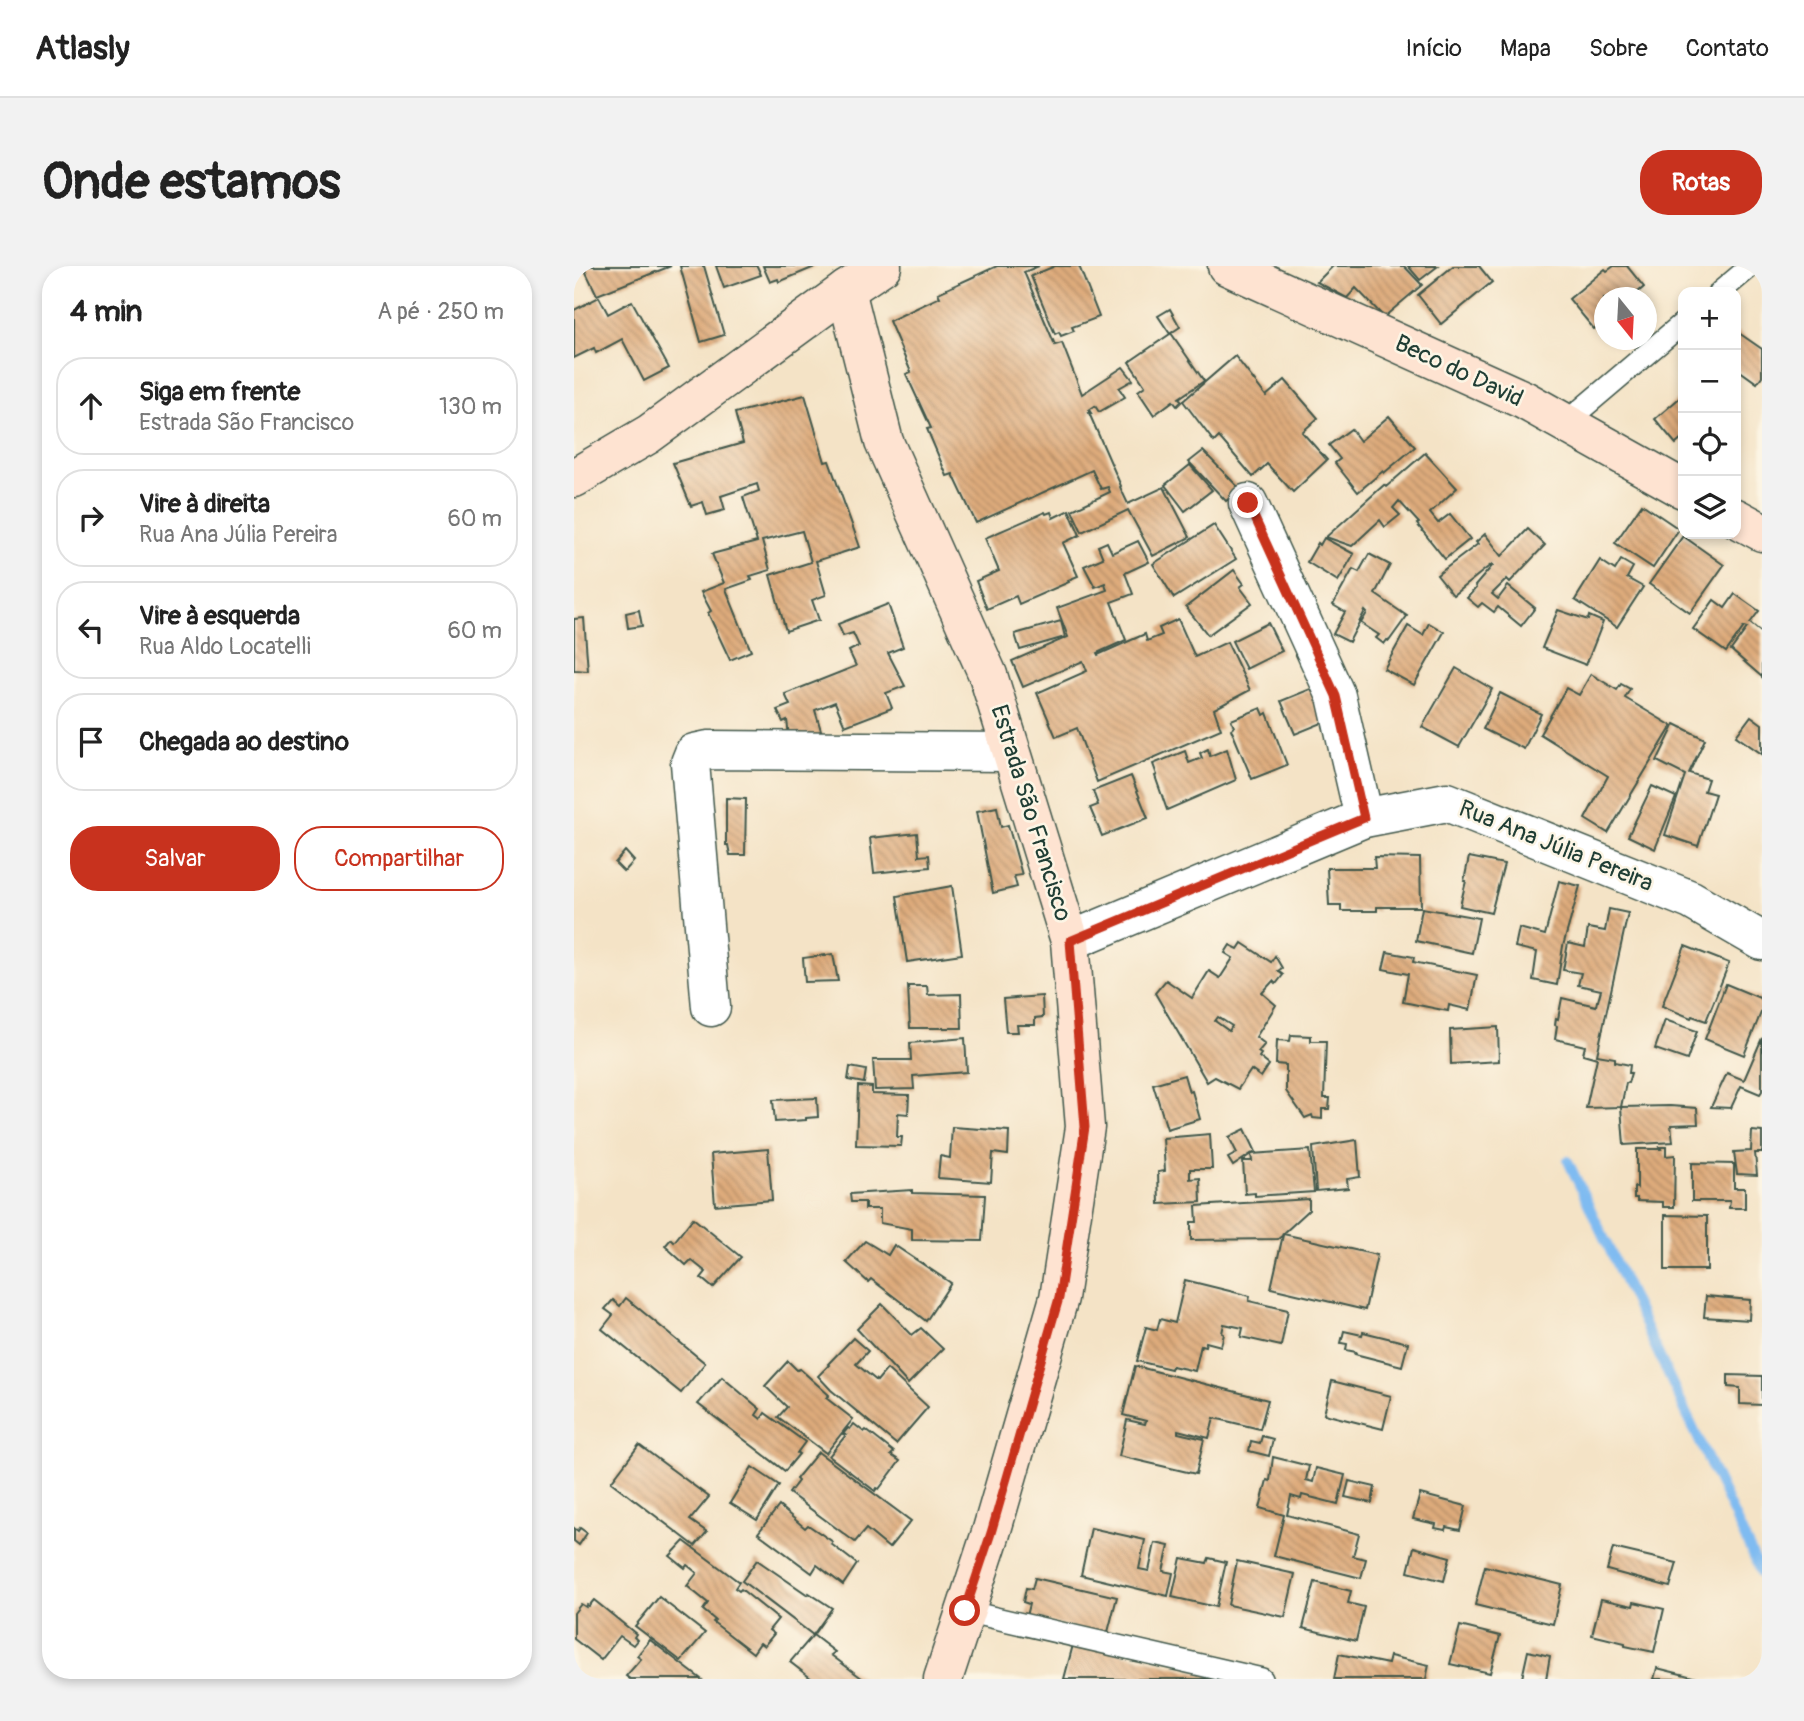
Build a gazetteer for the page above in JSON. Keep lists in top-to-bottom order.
{
  "streets": {
    "main road": ["Beco do David", "Estrada São Francisco"],
    "street": ["Rua Ana Júlia Pereira"]
  },
  "crossings": [
    ["Estrada São Francisco", "Rua Ana Júlia Pereira"]
  ],
  "north": "bottom",
  "page": {
    "header": "Atlasly",
    "nav": [
      "Início",
      "Mapa",
      "Sobre",
      "Contato"
    ],
    "buttons": [
      "Rotas",
      ["Salvar", "Compartilhar"]
    ],
    "title": "Onde estamos",
    "heading": ["4 min", "A pé · 250 m"],
    "map_buttons": ["+", "−"],
    "list": [
      ["Siga em frente", "Estrada São Francisco", "130 m"],
      ["Vire à direita", "Rua Ana Júlia Pereira", "60 m"],
      ["Vire à esquerda", "Rua Aldo Locatelli", "60 m"],
      "Chegada ao destino"
    ]
  }
}
